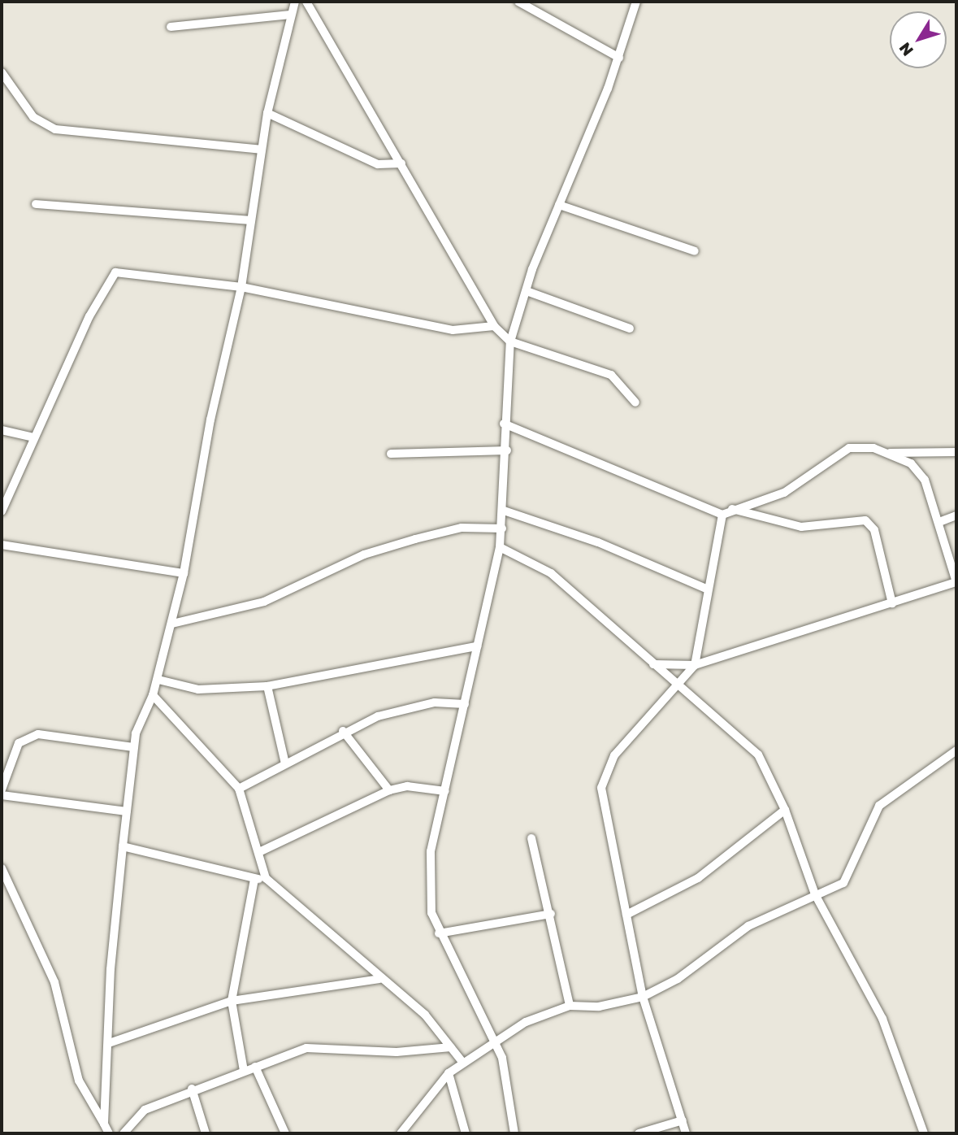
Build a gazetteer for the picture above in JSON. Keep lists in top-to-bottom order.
{
  "north": "bottom left"
}
